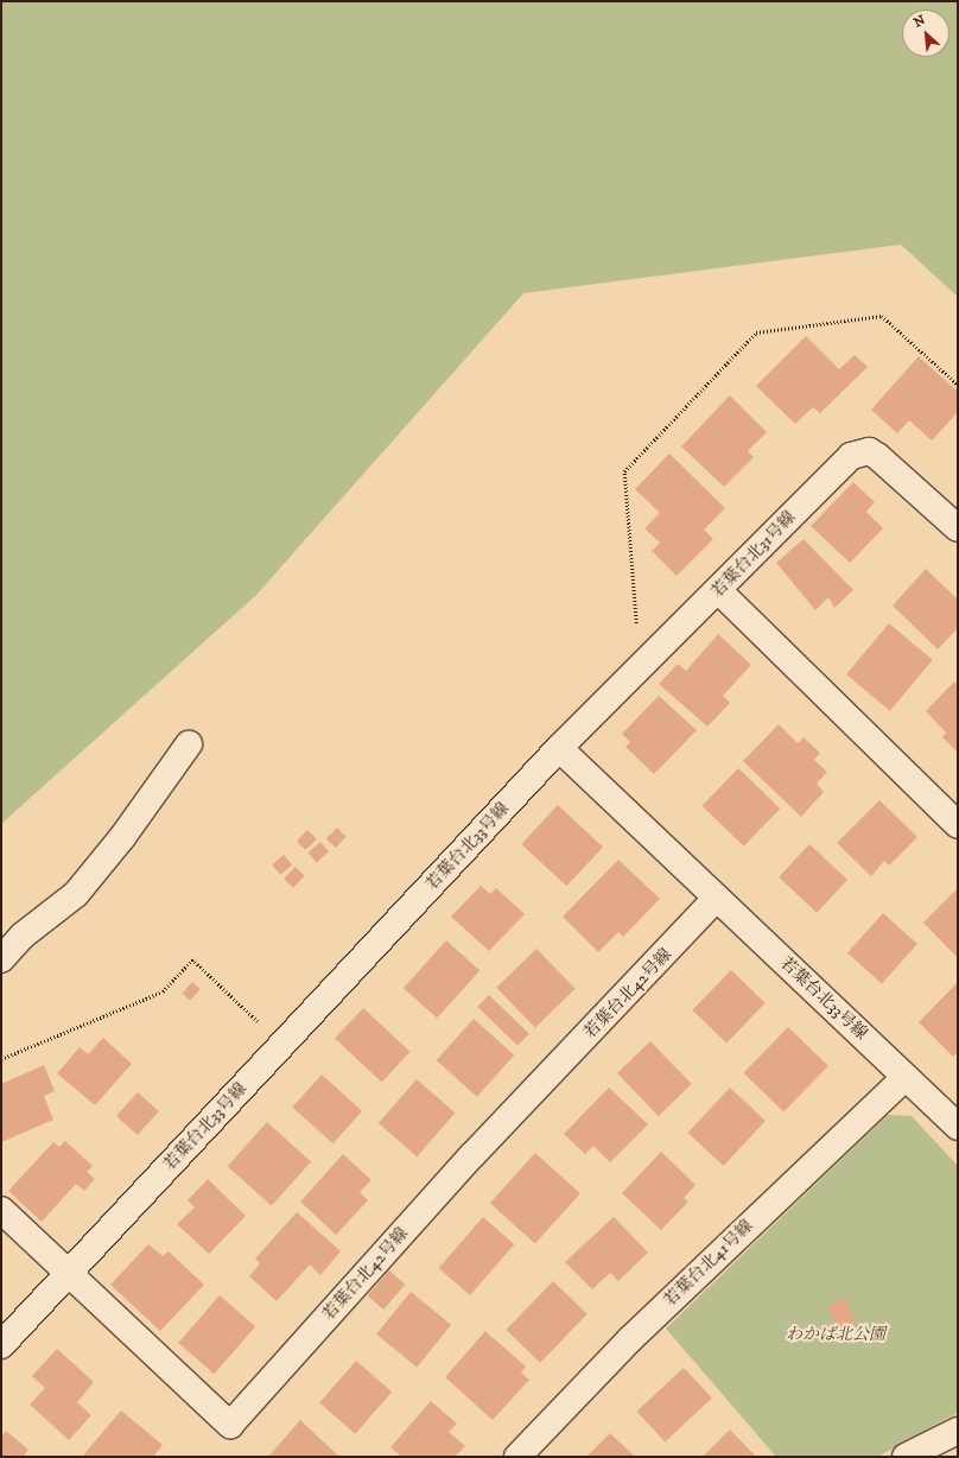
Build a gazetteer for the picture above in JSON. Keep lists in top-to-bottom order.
{
  "streets": {
    "street": [
      "若葉台北31号線",
      "若葉台北33号線",
      "若葉台北42号線",
      "若葉台北41号線"
    ]
  },
  "crossings": [
    ["若葉台北31号線", "若葉台北33号線"],
    ["若葉台北33号線", "若葉台北42号線"],
    ["若葉台北33号線", "若葉台北41号線"]
  ],
  "parks": ["わかば北公園"],
  "north": "top left"
}
